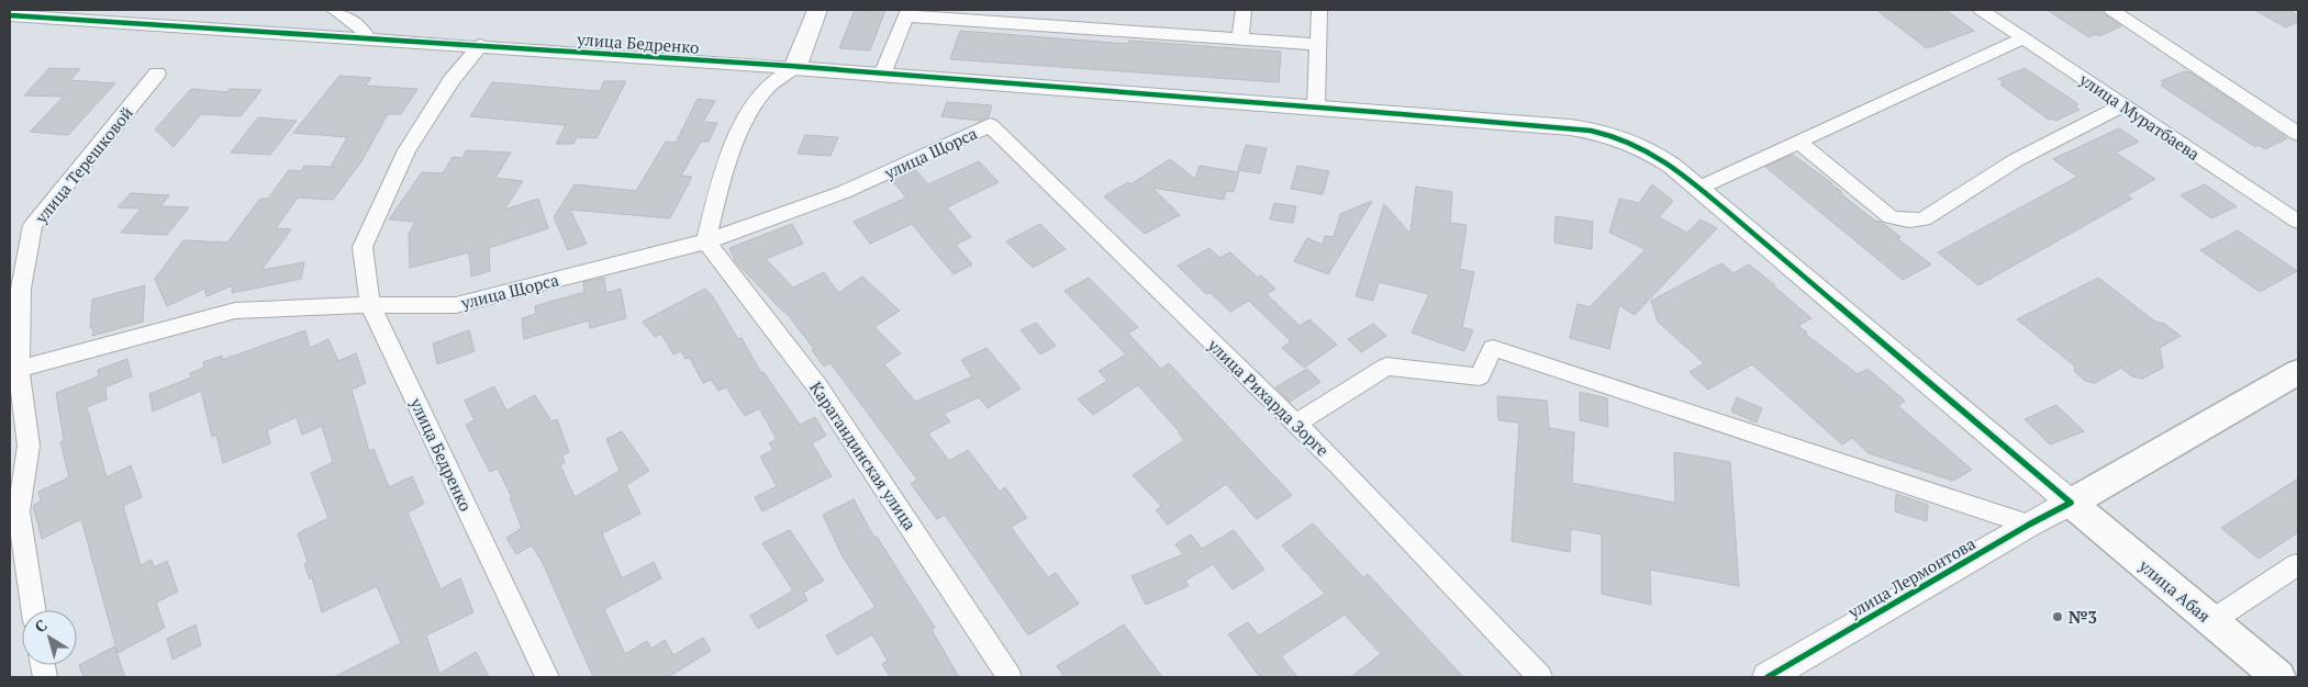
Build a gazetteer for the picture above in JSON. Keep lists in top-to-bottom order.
{
  "streets": {
    "main road": ["улица Лермонтова", "улица Абая"],
    "street": [
      "улица Бедренко",
      "улица Муратбаева",
      "улица Щорса",
      "улица Терешковой",
      "улица Рихарда Зорге",
      "Карагандинская улица"
    ]
  },
  "crossings": [
    ["улица Бедренко", "улица Щорса"],
    ["улица Щорса", "улица Терешковой"],
    ["улица Щорса", "улица Рихарда Зорге"],
    ["улица Щорса", "Карагандинская улица"],
    ["улица Лермонтова", "улица Абая"]
  ],
  "places": ["№3"],
  "north": "top left"
}
